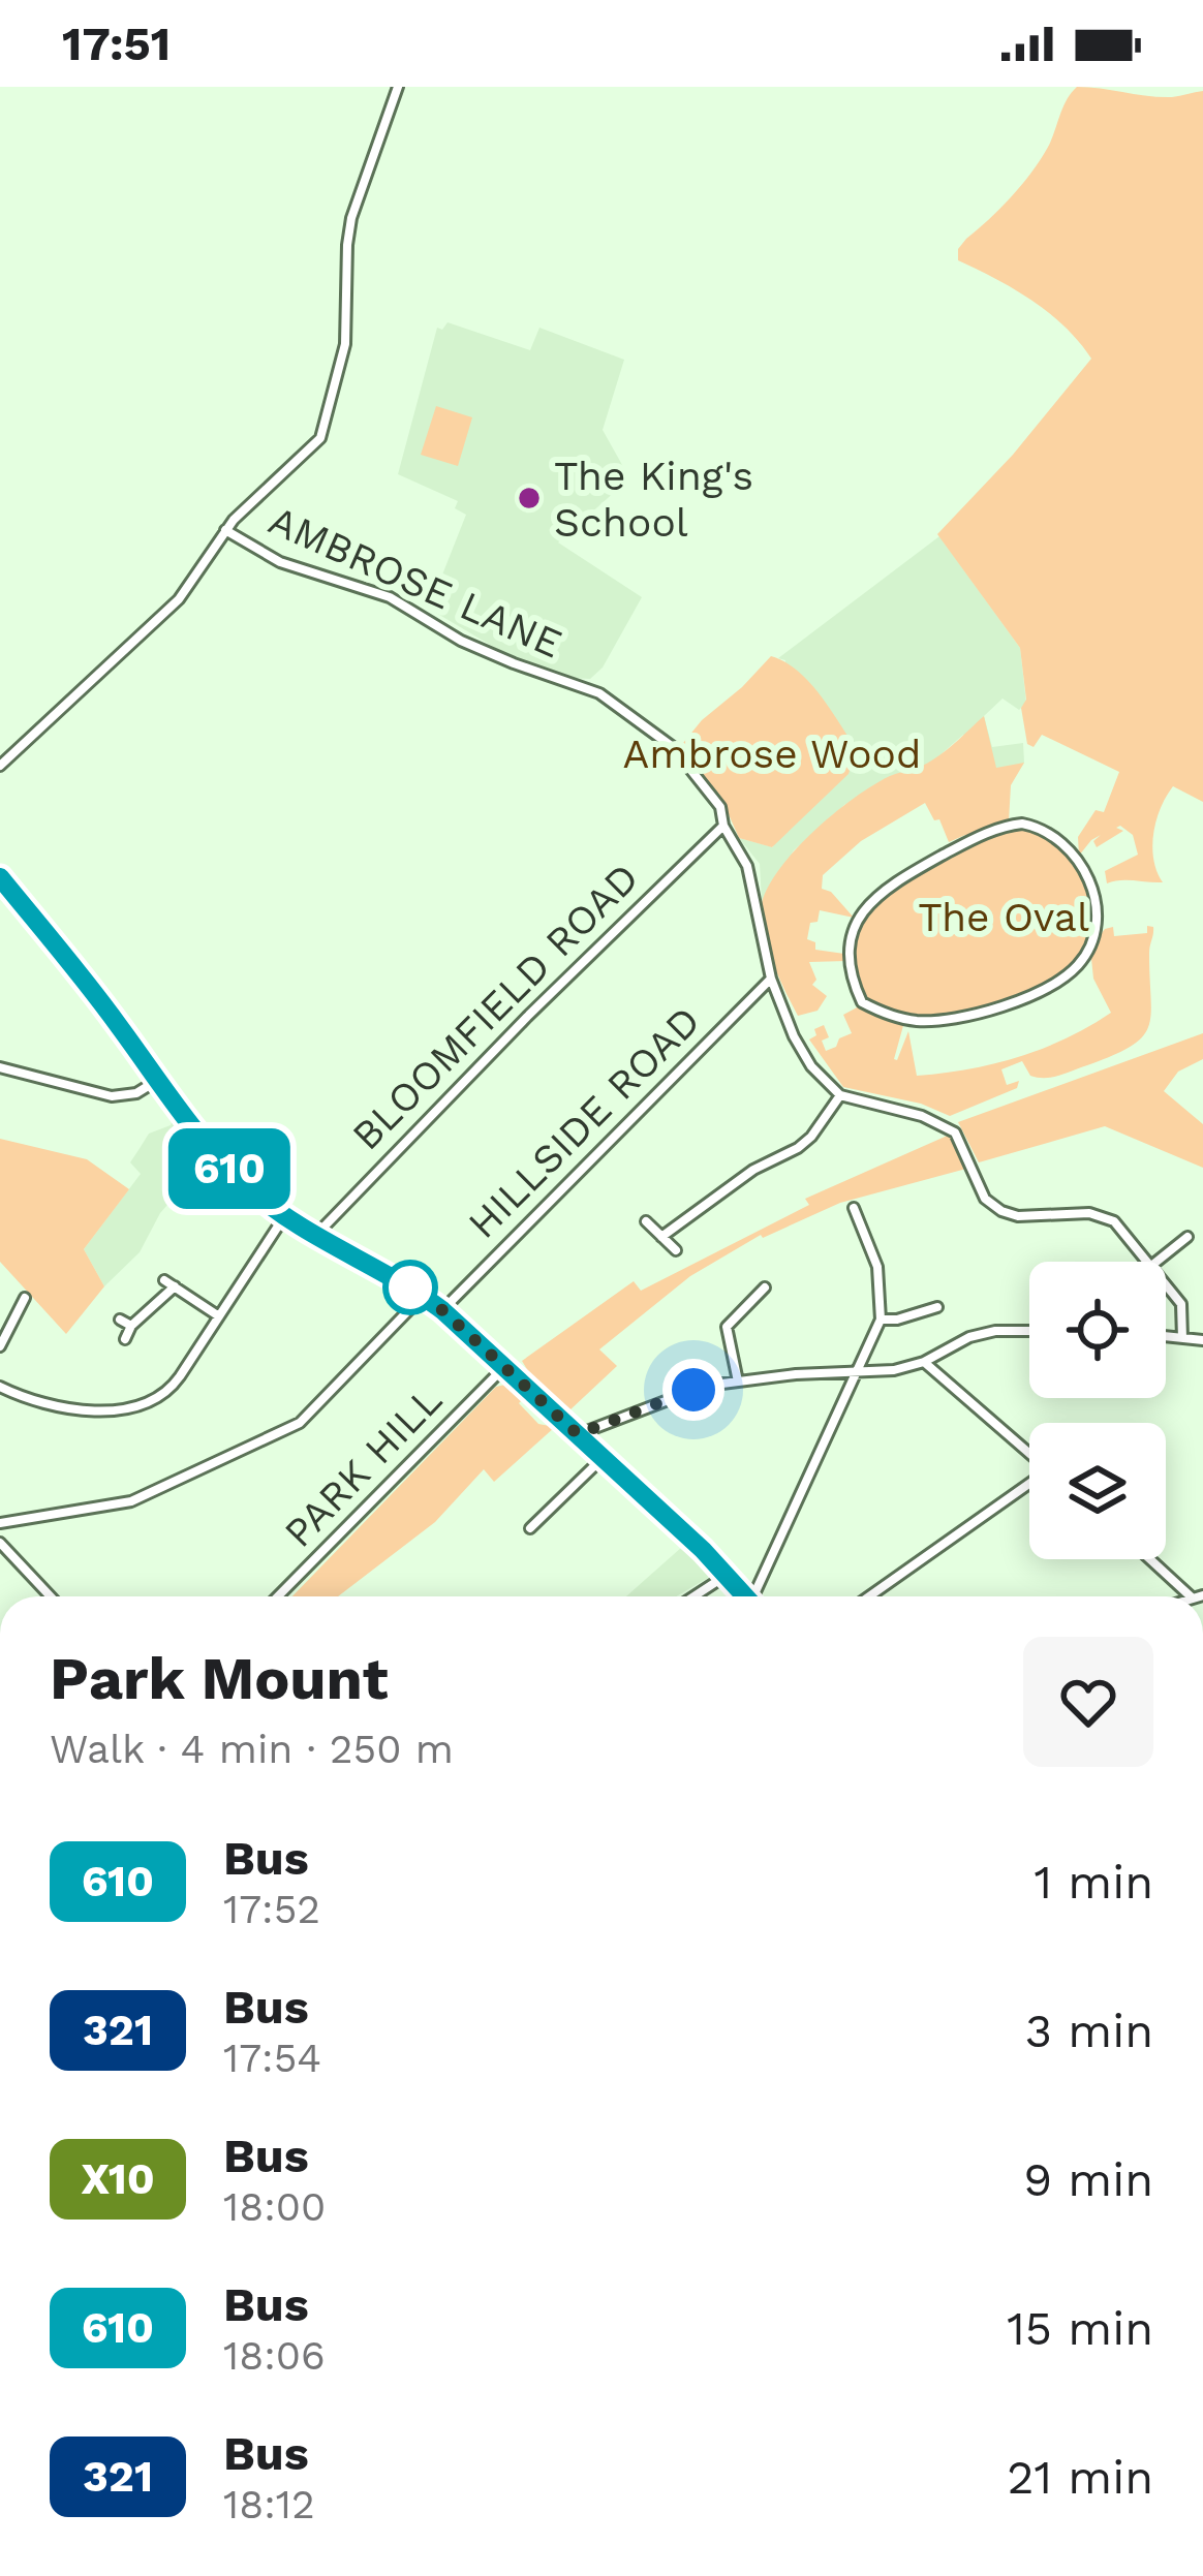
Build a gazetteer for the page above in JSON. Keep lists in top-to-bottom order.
{
  "streets": {
    "street": [
      "AMBROSE LANE",
      "BLOOMFIELD ROAD",
      "HILLSIDE ROAD",
      "PARK HILL"
    ]
  },
  "crossings": [
    ["AMBROSE LANE", "BLOOMFIELD ROAD"],
    ["AMBROSE LANE", "HILLSIDE ROAD"]
  ],
  "parks": ["Ambrose Wood", "The Oval"],
  "places": ["The King's School"],
  "lines": ["bus line 610"],
  "page": {
    "status": "17:51",
    "on_map": "610",
    "heading": ["Park Mount", "Walk · 4 min · 250 m"],
    "list": [
      {
        "mark": "610",
        "name": "Bus",
        "note": "17:52",
        "value": "1 min"
      },
      {
        "mark": "321",
        "name": "Bus",
        "note": "17:54",
        "value": "3 min"
      },
      {
        "mark": "X10",
        "name": "Bus",
        "note": "18:00",
        "value": "9 min"
      },
      {
        "mark": "610",
        "name": "Bus",
        "note": "18:06",
        "value": "15 min"
      },
      {
        "mark": "321",
        "name": "Bus",
        "note": "18:12",
        "value": "21 min"
      }
    ]
  }
}
